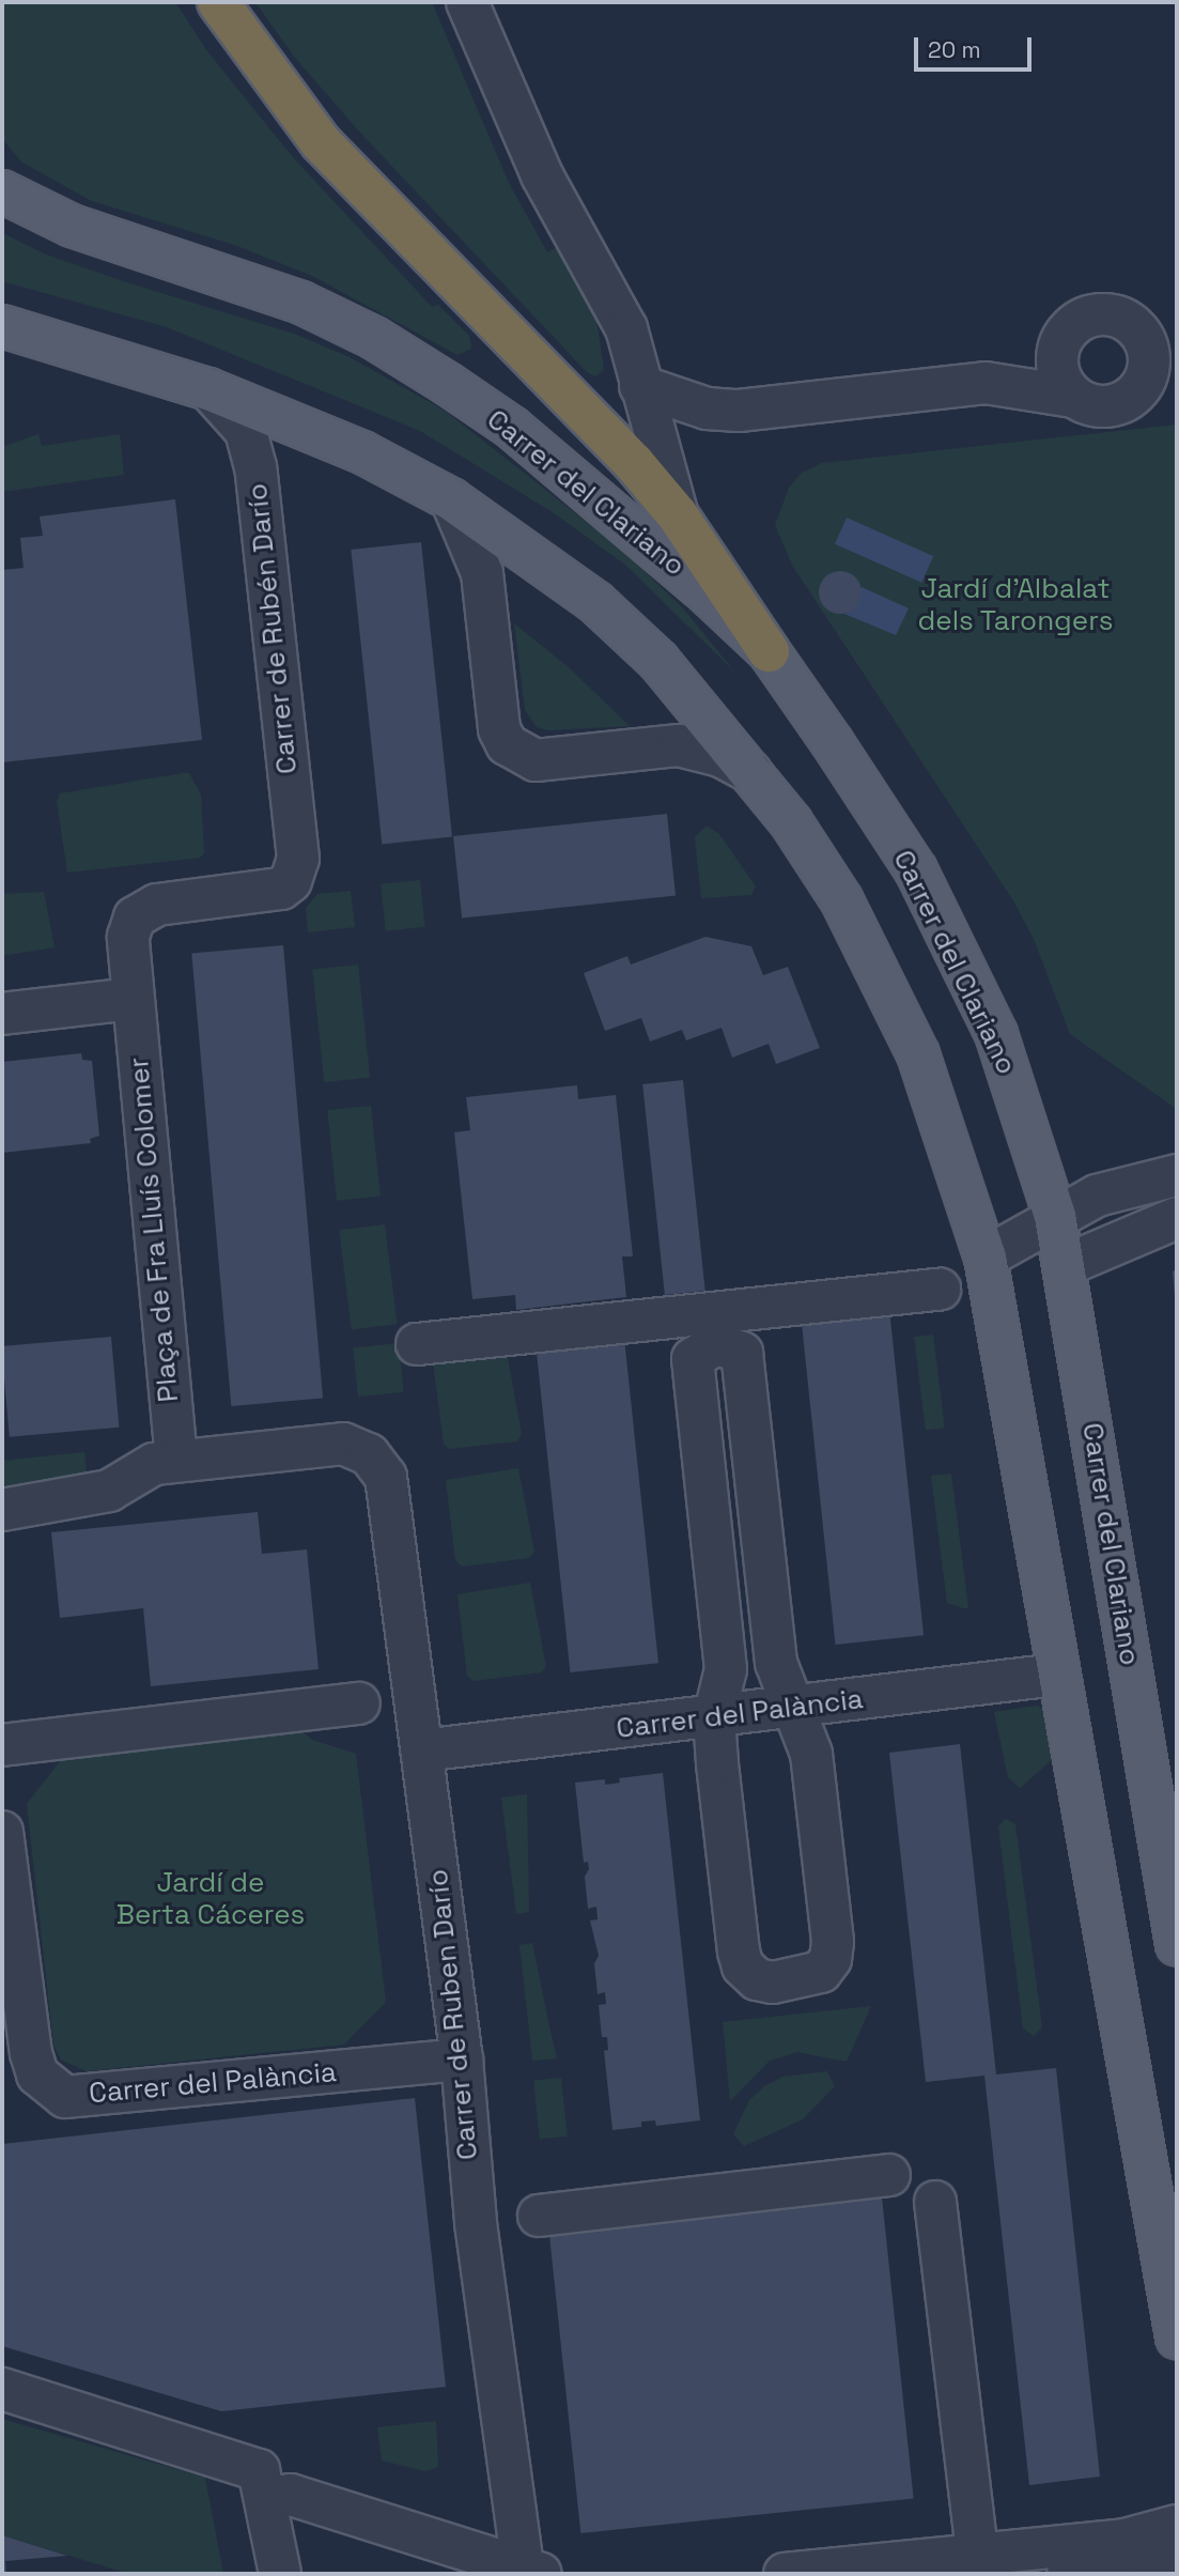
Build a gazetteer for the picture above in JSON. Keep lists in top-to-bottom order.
{
  "streets": {
    "main road": ["Carrer del Clariano"],
    "street": [
      "Carrer de Rubén Darío",
      "Plaça de Fra Lluís Colomer",
      "Carrer del Palància",
      "Carrer de Ruben Darío"
    ]
  },
  "crossings": [
    ["Carrer de Rubén Darío", "Plaça de Fra Lluís Colomer"],
    ["Plaça de Fra Lluís Colomer", "Carrer de Ruben Darío"],
    ["Carrer del Palància", "Carrer de Ruben Darío"]
  ],
  "parks": ["Jardí d'Albalat dels Tarongers", "Jardí de Berta Cáceres"],
  "scale_bar": "20 m"
}
